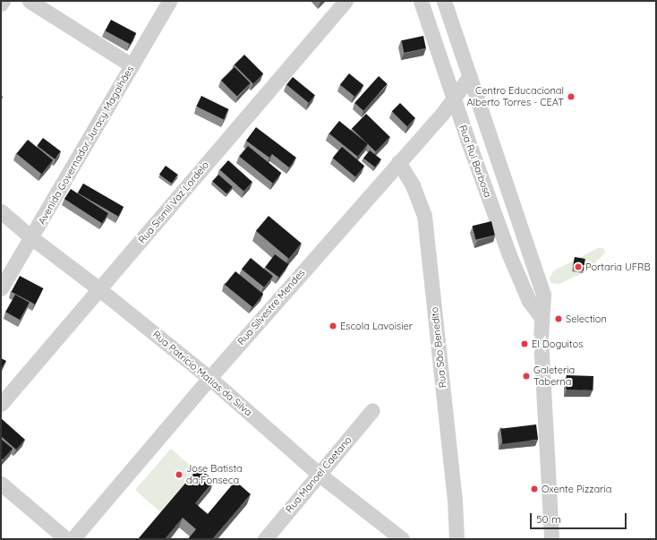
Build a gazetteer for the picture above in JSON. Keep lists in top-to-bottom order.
{
  "streets": {
    "street": [
      "Avenida Governador Juracy Magalhães",
      "Rua Rui Barbosa",
      "Rua Sismil Vaz Lordelo",
      "Rua Silvestre Mendes",
      "Rua São Benedito",
      "Rua Patrício Matias da Silva",
      "Rua Manoel Caetano"
    ]
  },
  "crossings": [
    ["Avenida Governador Juracy Magalhães", "Rua Patrício Matias da Silva"],
    ["Rua Rui Barbosa", "Rua Silvestre Mendes"],
    ["Rua Sismil Vaz Lordelo", "Rua Patrício Matias da Silva"],
    ["Rua Silvestre Mendes", "Rua São Benedito"],
    ["Rua Silvestre Mendes", "Rua Patrício Matias da Silva"],
    ["Rua Patrício Matias da Silva", "Rua Manoel Caetano"]
  ],
  "places": [
    "Centro Educacional Alberto Torres - CEAT",
    "Portaria UFRB",
    "Selection",
    "Escola Lavoisier",
    "El Doguitos",
    "Galeteria Taberna",
    "Jose Batista da Fonseca",
    "Oxente Pizzaria"
  ],
  "scale_bar": "50 m"
}
